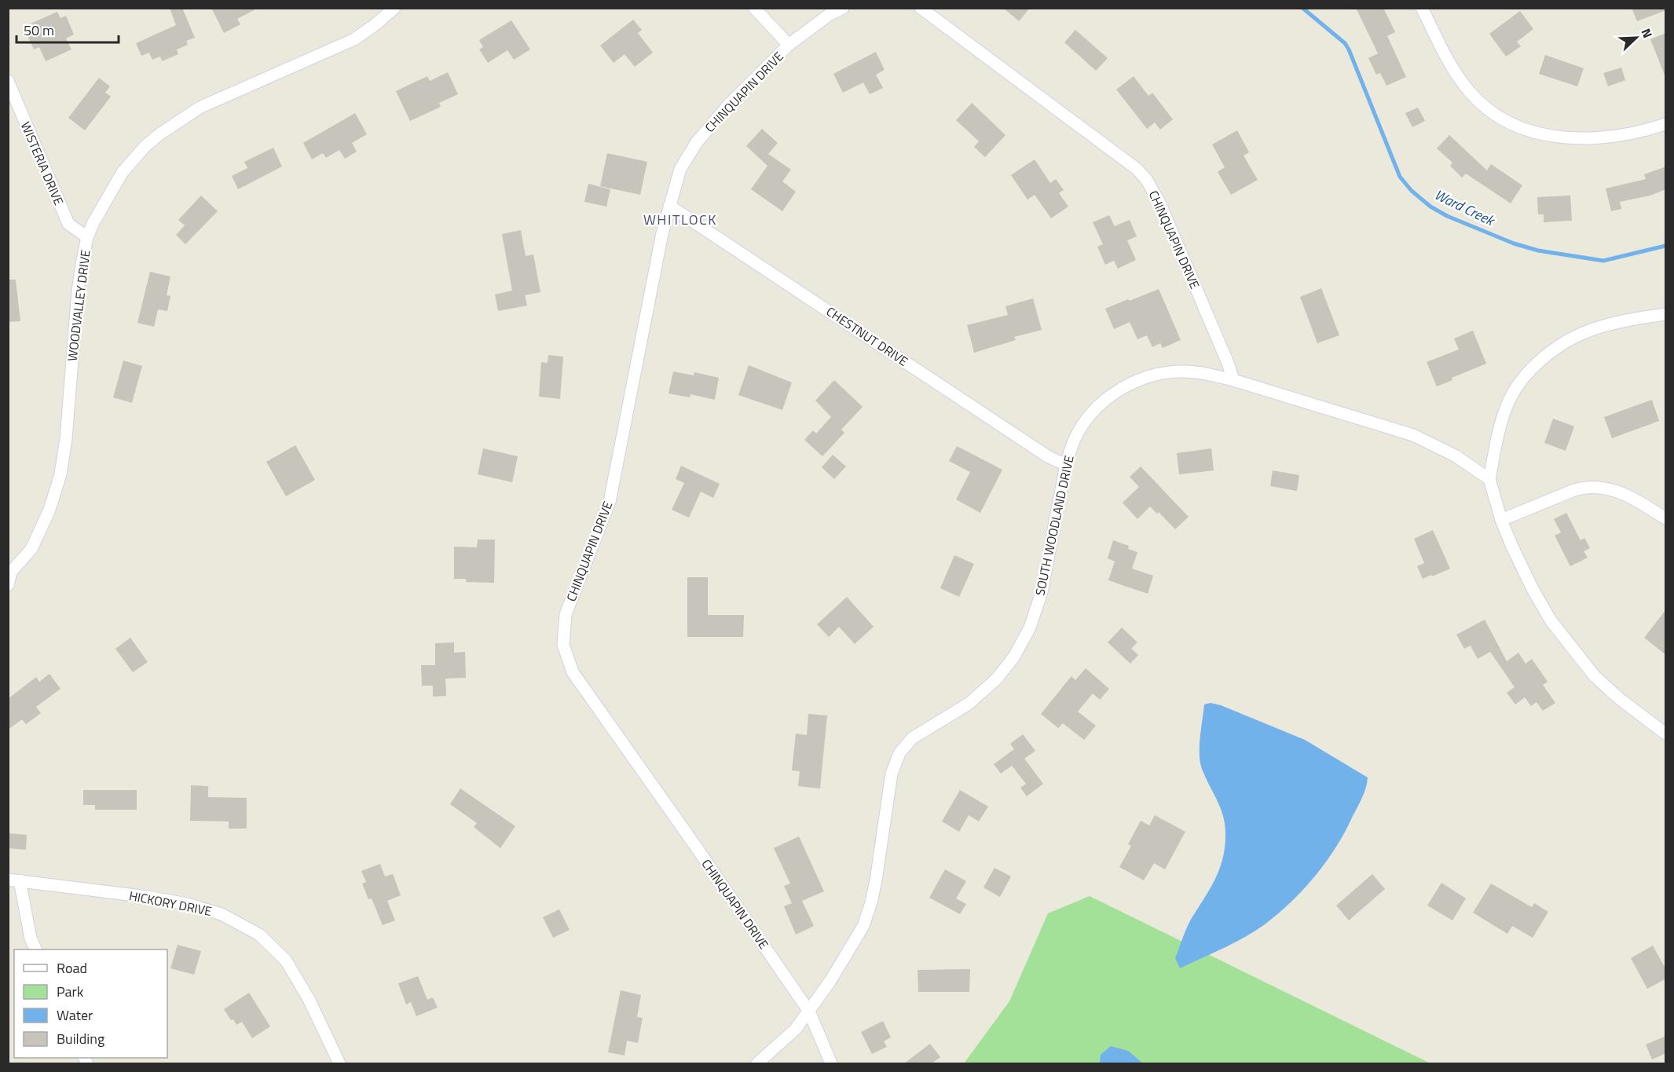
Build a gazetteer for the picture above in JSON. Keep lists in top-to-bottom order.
{
  "streets": {
    "street": [
      "CHINQUAPIN DRIVE",
      "WISTERIA DRIVE",
      "WOODVALLEY DRIVE",
      "CHESTNUT DRIVE",
      "SOUTH WOODLAND DRIVE",
      "HICKORY DRIVE"
    ]
  },
  "crossings": [
    ["CHINQUAPIN DRIVE", "CHESTNUT DRIVE"],
    ["CHINQUAPIN DRIVE", "SOUTH WOODLAND DRIVE"],
    ["WISTERIA DRIVE", "WOODVALLEY DRIVE"],
    ["CHESTNUT DRIVE", "SOUTH WOODLAND DRIVE"]
  ],
  "districts": ["WHITLOCK"],
  "water": ["Ward Creek"],
  "legend": [
    "Road",
    "Park",
    "Water",
    "Building"
  ],
  "scale_bar": "50 m",
  "north": "top right"
}
